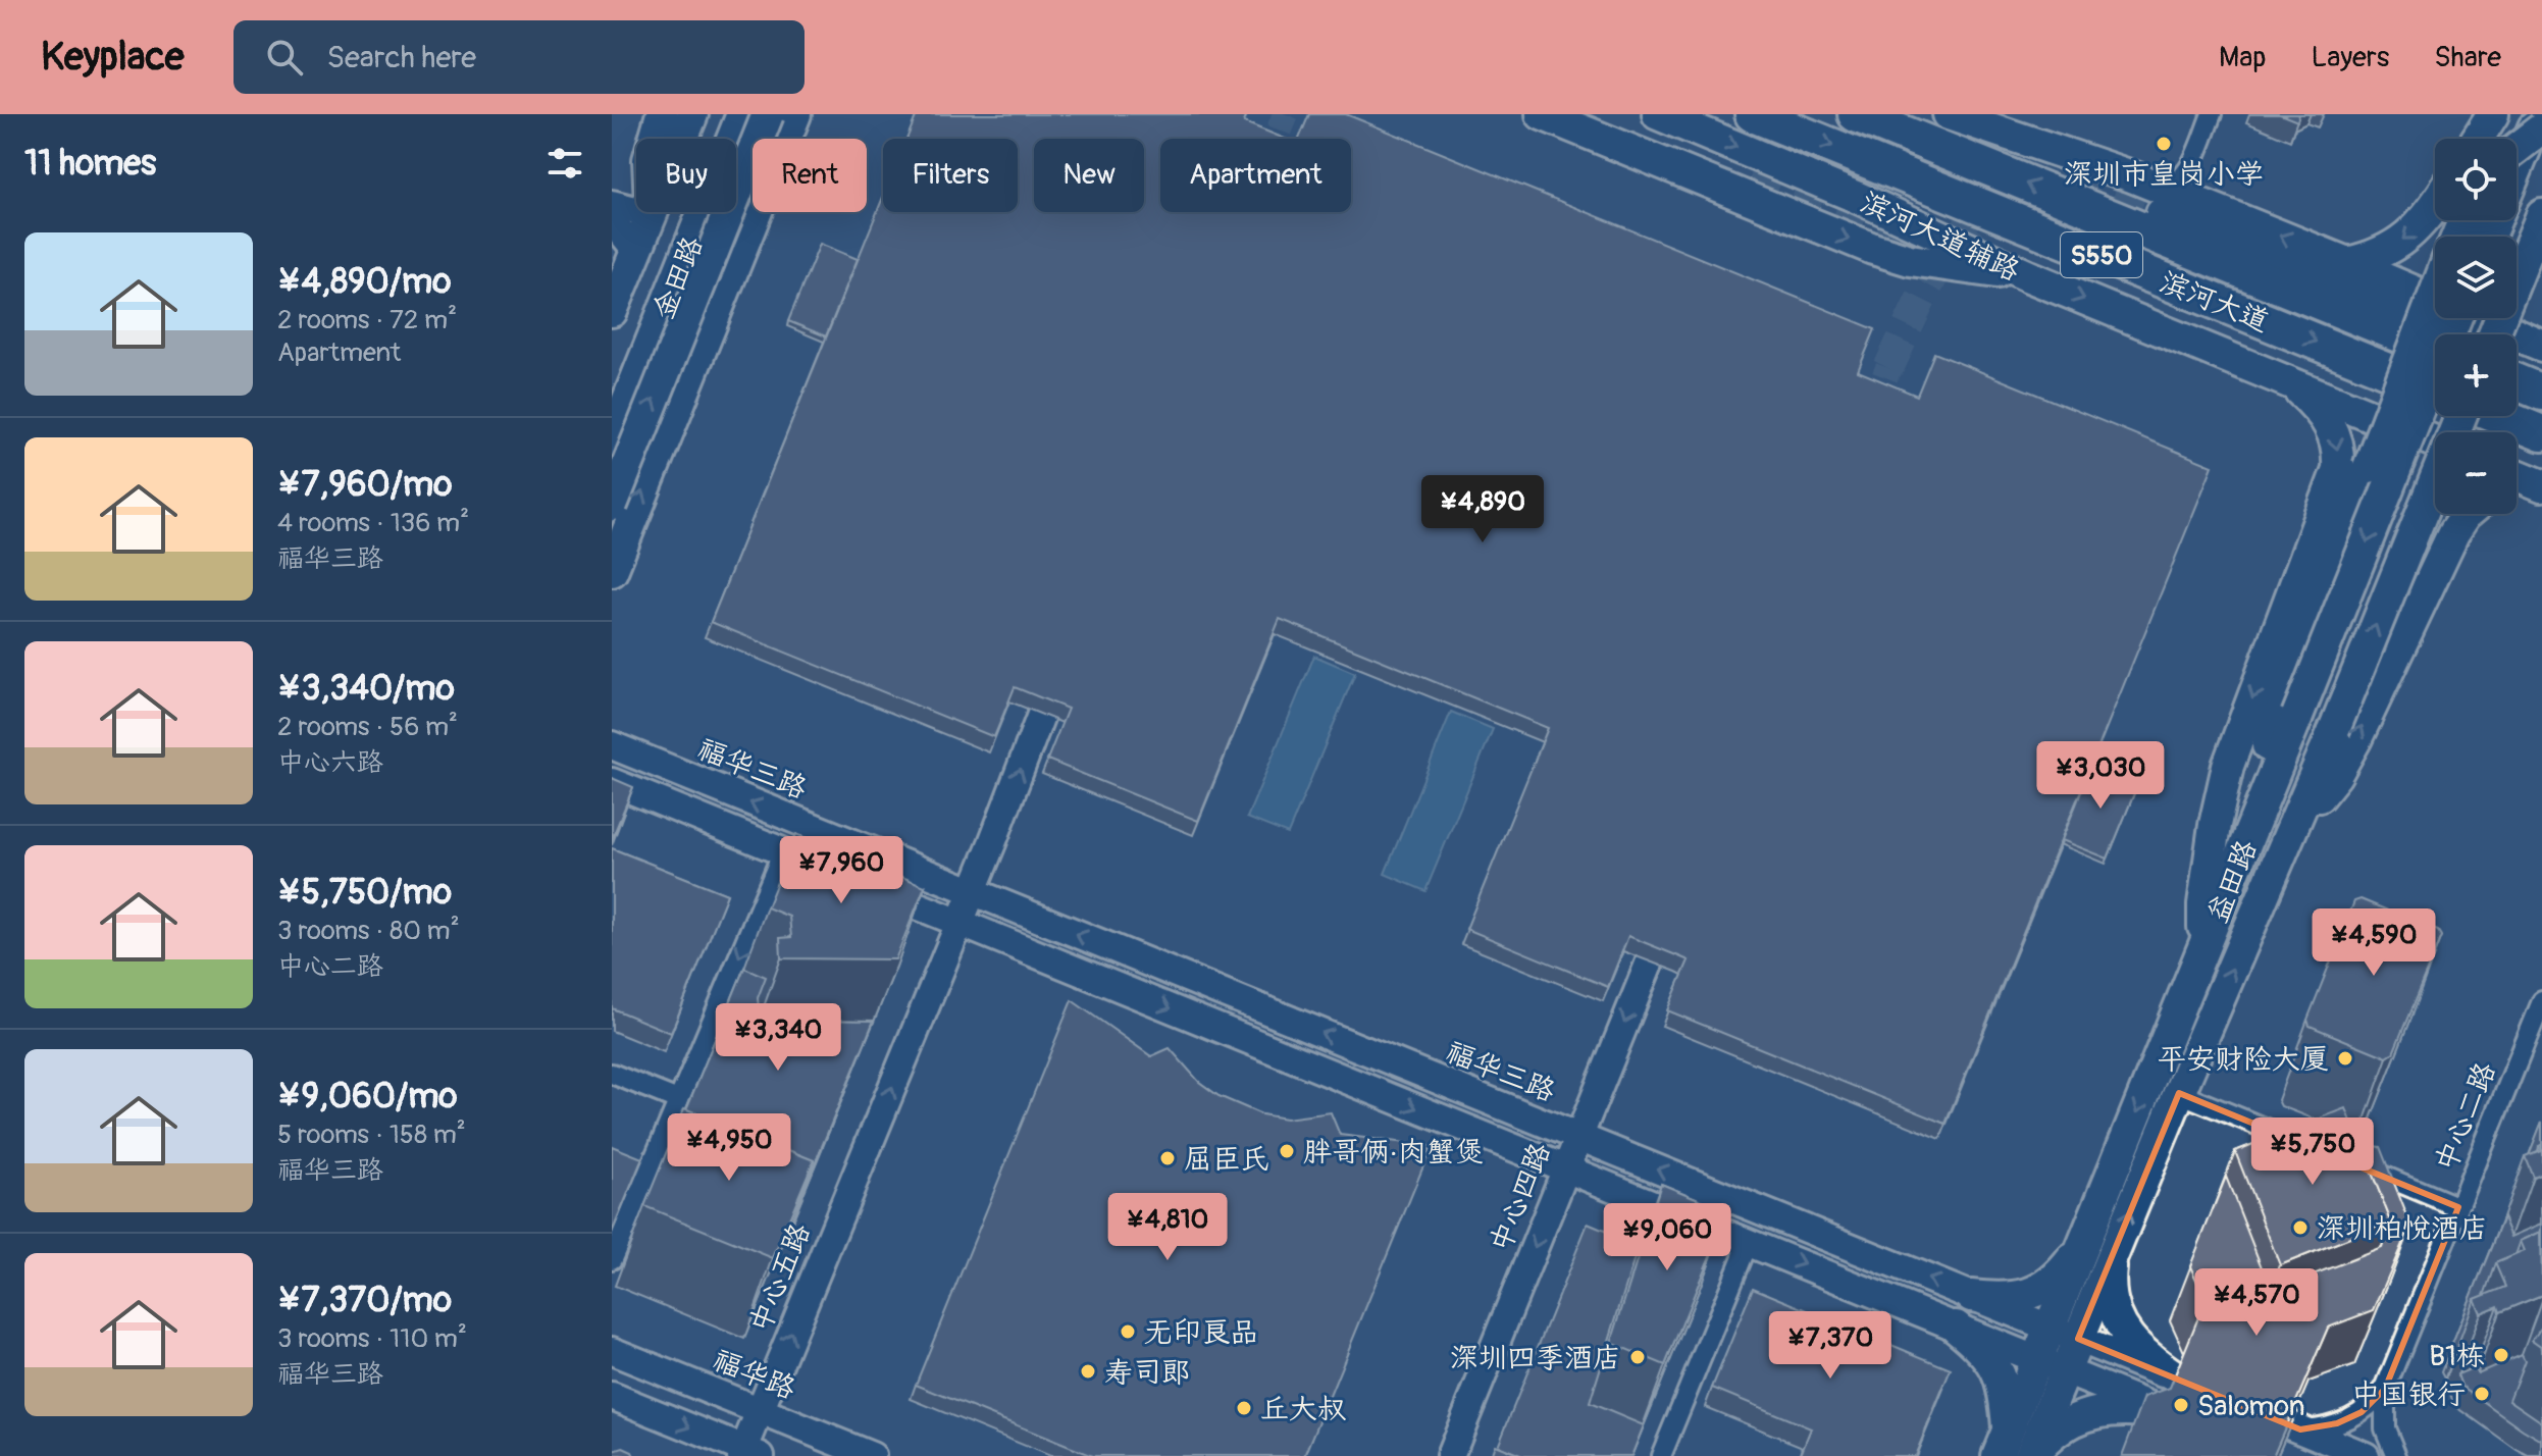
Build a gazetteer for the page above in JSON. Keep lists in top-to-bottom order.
{
  "streets": {
    "highway": ["S550", "滨河大道"],
    "main road": ["滨河大道辅路", "金田路", "益田路"],
    "street": [
      "福华三路",
      "中心二路",
      "中心四路",
      "中心五路",
      "福华路"
    ]
  },
  "crossings": [
    ["福华三路", "益田路"],
    ["福华三路", "中心二路"],
    ["福华三路", "中心四路"],
    ["福华三路", "中心五路"],
    ["中心五路", "福华路"]
  ],
  "places": [
    "深圳市皇岗小学",
    "平安财险大厦",
    "胖哥俩·肉蟹煲",
    "屈臣氏",
    "深圳柏悦酒店",
    "无印良品",
    "B1栋",
    "深圳四季酒店",
    "寿司郎",
    "中国银行",
    "Salomon",
    "丘大叔"
  ],
  "page": {
    "header": "Keyplace",
    "search": "Search here",
    "nav": ["Map", "Layers", "Share"],
    "heading": "11 homes",
    "map_buttons": ["+", "−"],
    "chip": [
      "Buy",
      "Rent",
      "Filters",
      "New",
      "Apartment"
    ],
    "list": [
      {
        "name": "¥4,890/mo",
        "note": "2 rooms · 72 m² · Apartment"
      },
      {
        "name": "¥7,960/mo",
        "note": "4 rooms · 136 m² · 福华三路"
      },
      {
        "name": "¥3,340/mo",
        "note": "2 rooms · 56 m² · 中心六路"
      },
      {
        "name": "¥5,750/mo",
        "note": "3 rooms · 80 m² · 中心二路"
      },
      {
        "name": "¥9,060/mo",
        "note": "5 rooms · 158 m² · 福华三路"
      },
      {
        "name": "¥7,370/mo",
        "note": "3 rooms · 110 m² · 福华三路"
      }
    ],
    "price": [
      "¥4,890",
      "¥3,030",
      "¥7,960",
      "¥4,590",
      "¥3,340",
      "¥4,950",
      "¥5,750",
      "¥4,810",
      "¥9,060",
      "¥4,570",
      "¥7,370"
    ]
  }
}
